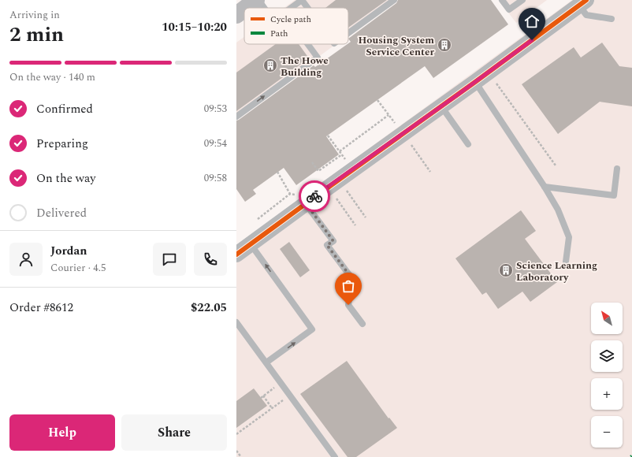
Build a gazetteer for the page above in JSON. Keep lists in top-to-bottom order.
{
  "places": {
    "building": ["Housing System Service Center", "The Howe Building", "Science Learning Laboratory"]
  },
  "legend": ["Cycle path", "Path"],
  "north": "top left",
  "page": {
    "heading": ["2 min", "Arriving in", "10:15–10:20"],
    "panel": [
      "Jordan",
      "Courier · 4.5",
      "Order #8612",
      "$22.05"
    ],
    "bar": "On the way · 140 m",
    "list": [
      ["Confirmed", "09:53"],
      ["Preparing", "09:54"],
      ["On the way", "09:58"],
      "Delivered"
    ],
    "map_buttons": ["+", "−"],
    "buttons": ["Help", "Share"]
  }
}
